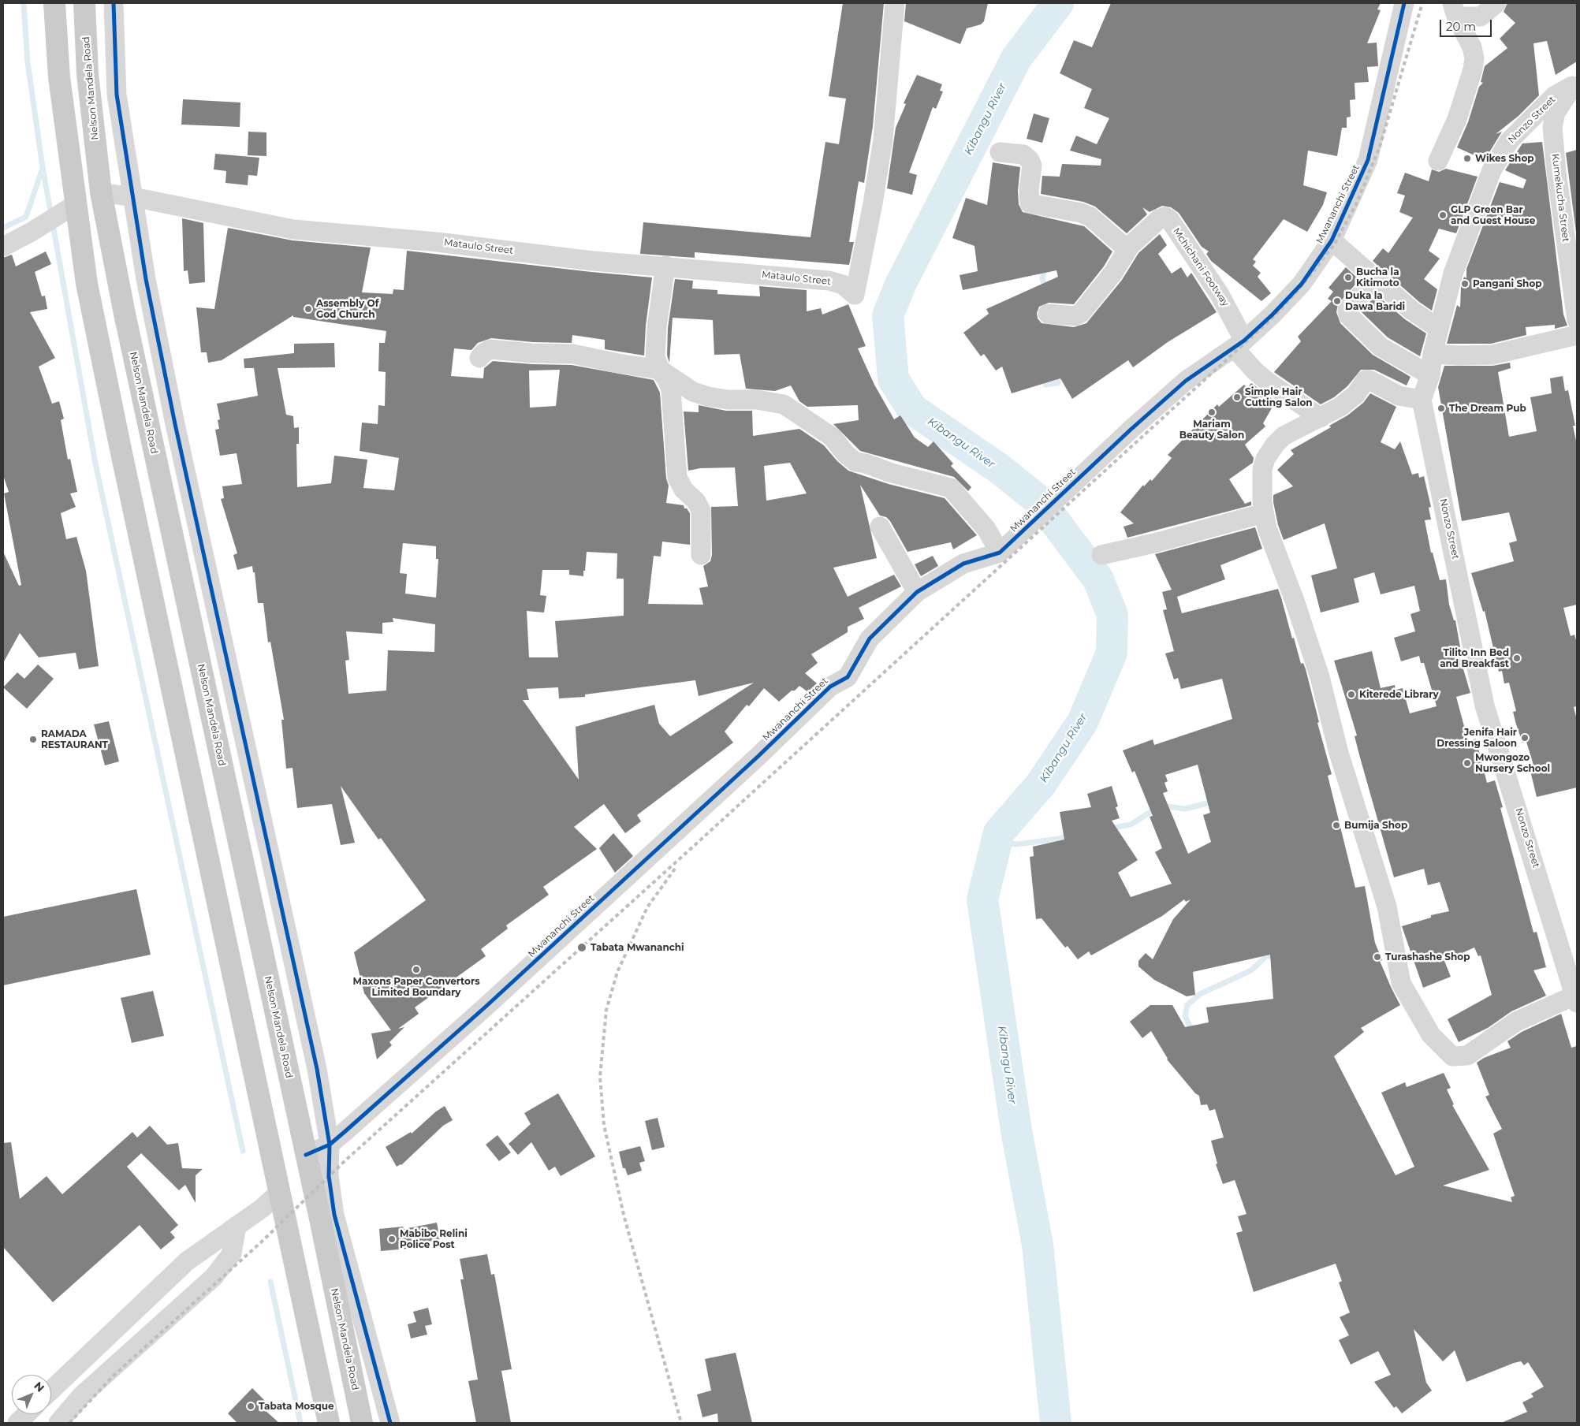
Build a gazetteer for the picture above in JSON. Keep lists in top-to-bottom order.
{
  "streets": {
    "main road": ["Nelson Mandela Road"],
    "street": [
      "Nonzo Street",
      "Kumekucha Street",
      "Mwananchi Street",
      "Mataulo Street",
      "Mchichani Footway"
    ]
  },
  "crossings": [
    ["Nelson Mandela Road", "Mwananchi Street"],
    ["Nelson Mandela Road", "Mataulo Street"],
    ["Nonzo Street", "Kumekucha Street"],
    ["Mwananchi Street", "Mchichani Footway"]
  ],
  "water": ["Kibangu River"],
  "places": [
    "Wikes Shop",
    "GLP Green Bar and Guest House",
    "Bucha la Kitimoto",
    "Pangani Shop",
    "Duka la Dawa Baridi",
    "Assembly Of God Church",
    "Simple Hair Cutting Salon",
    "The Dream Pub",
    "Mariam Beauty Salon",
    "Tilito Inn Bed and Breakfast",
    "Kiterede Library",
    "Jenifa Hair Dressing Saloon",
    "RAMADA RESTAURANT",
    "Mwongozo Nursery School",
    "Bumija Shop",
    "Tabata Mwananchi",
    "Turashashe Shop",
    "Maxons Paper Convertors Limited Boundary",
    "Mabibo Relini Police Post",
    "Tabata Mosque"
  ],
  "scale_bar": "20 m",
  "north": "top right"
}
